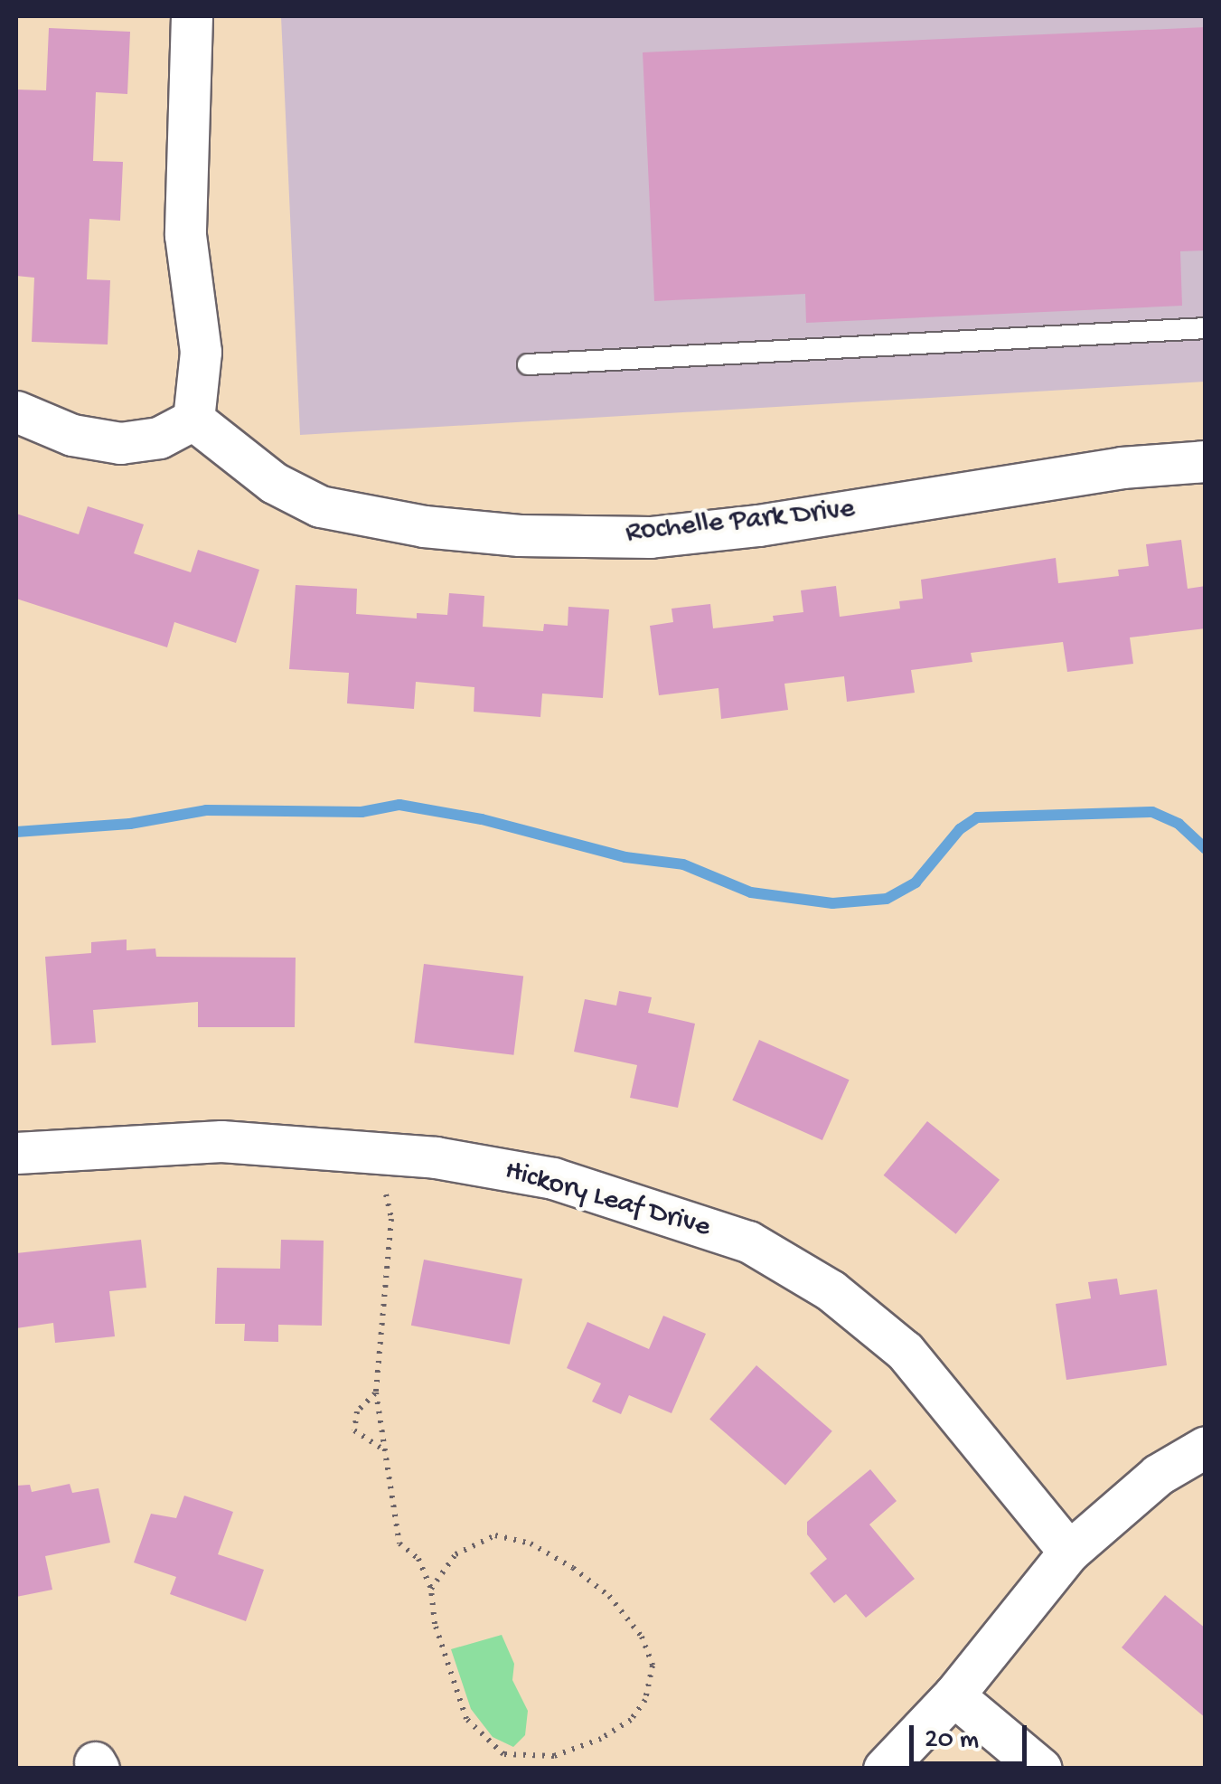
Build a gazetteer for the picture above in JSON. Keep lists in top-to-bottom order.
{
  "streets": {
    "street": ["Rochelle Park Drive", "Hickory Leaf Drive"]
  },
  "scale_bar": "20 m"
}
